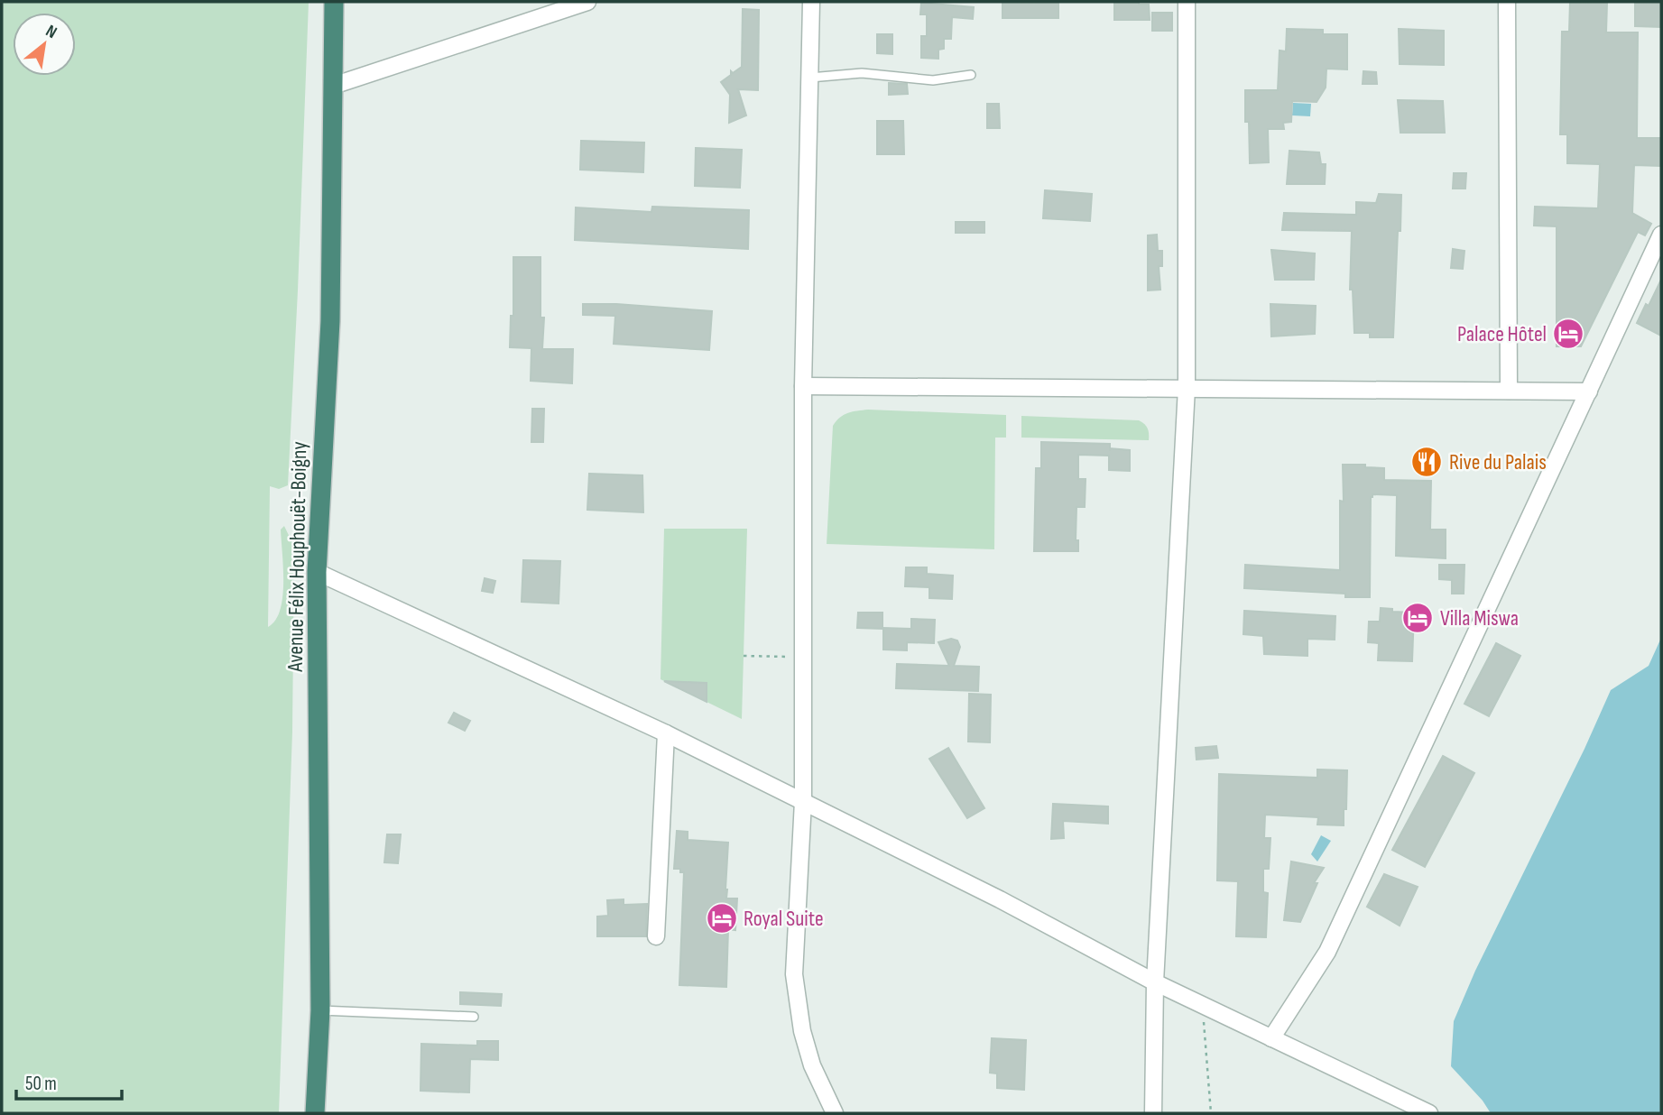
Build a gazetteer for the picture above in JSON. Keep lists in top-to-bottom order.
{
  "streets": {
    "highway": ["Avenue Félix Houphouët-Boigny"]
  },
  "places": {
    "hotel": ["Palace Hôtel", "Villa Miswa", "Royal Suite"],
    "restaurant": ["Rive du Palais"]
  },
  "scale_bar": "50 m",
  "north": "top right"
}
